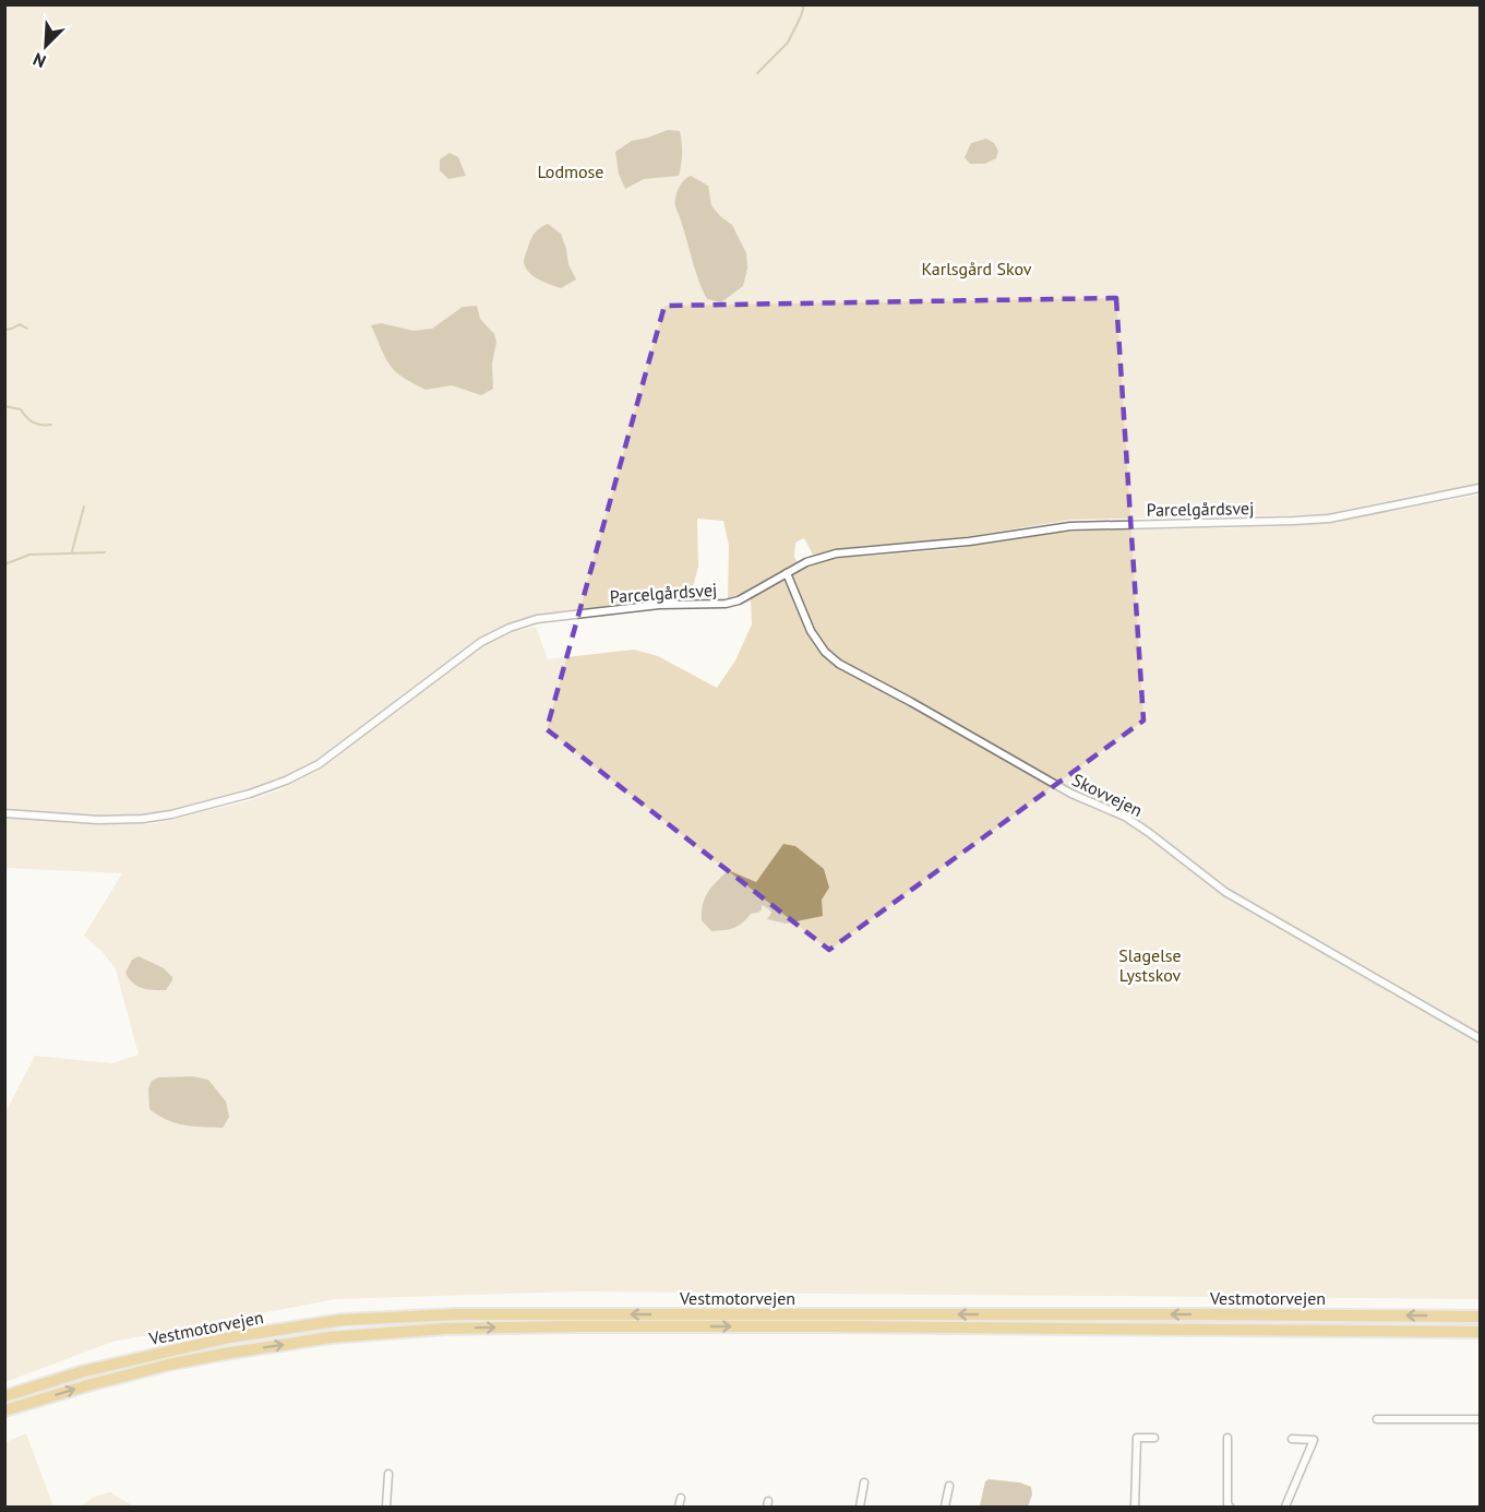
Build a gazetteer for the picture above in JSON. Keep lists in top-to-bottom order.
{
  "streets": {
    "highway": ["Vestmotorvejen"],
    "street": ["Parcelgårdsvej", "Skovvejen"]
  },
  "crossings": [
    ["Parcelgårdsvej", "Skovvejen"]
  ],
  "parks": ["Lodmose", "Karlsgård Skov", "Slagelse Lystskov"],
  "north": "bottom left"
}
